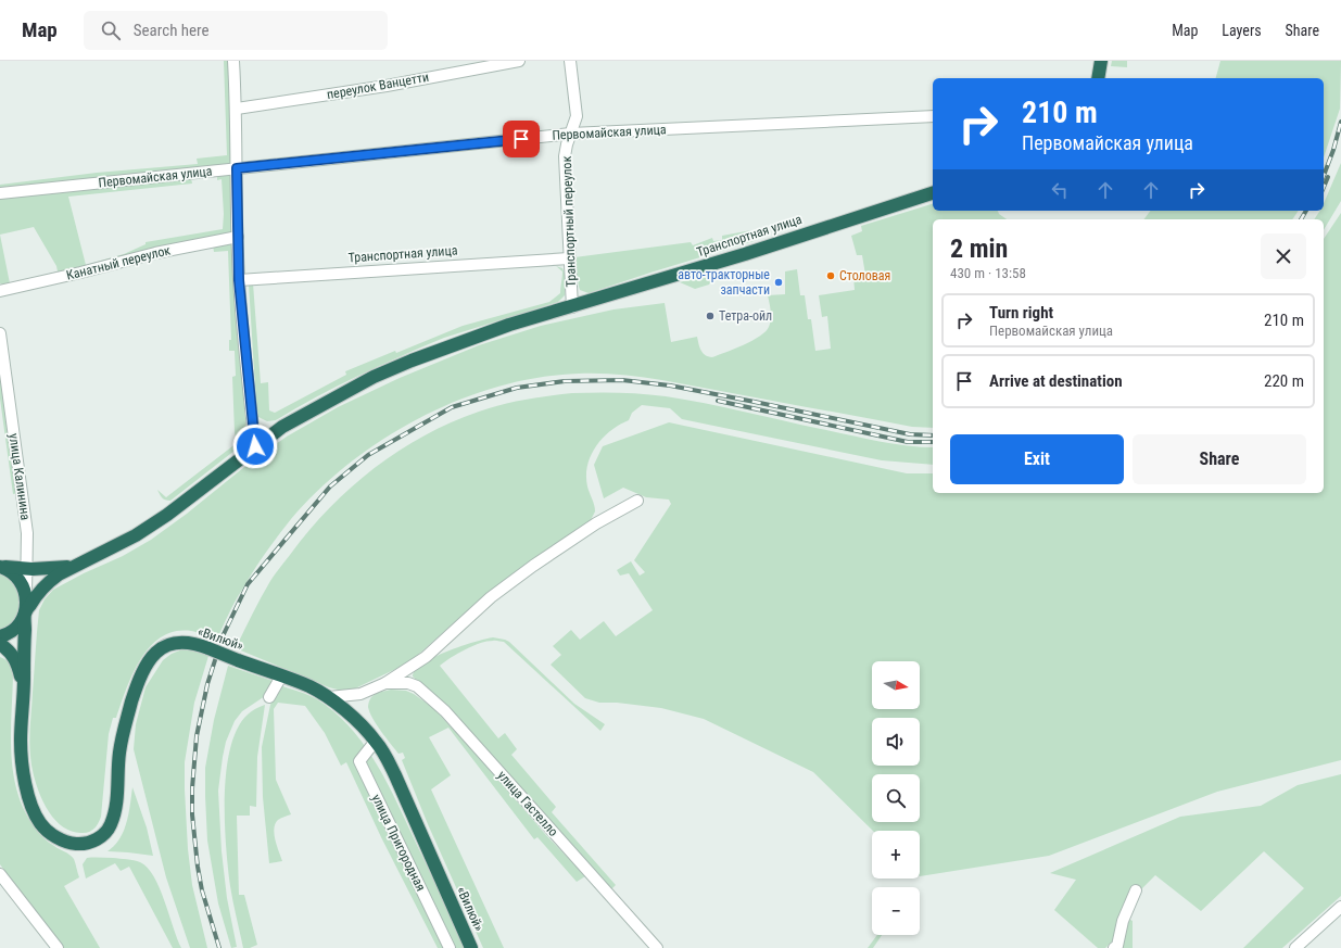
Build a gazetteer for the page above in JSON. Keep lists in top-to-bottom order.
{
  "streets": {
    "highway": ["Транспортная улица", "«Вилюй»"],
    "street": [
      "переулок Ванцетти",
      "Первомайская улица",
      "Транспортный переулок",
      "Канатный переулок",
      "улица Калинина",
      "улица Гастелло",
      "улица Пригородная"
    ]
  },
  "crossings": [
    ["Первомайская улица", "Транспортный переулок"],
    ["Транспортный переулок", "Транспортная улица"],
    ["«Вилюй»", "улица Пригородная"]
  ],
  "places": ["Столовая", "авто-тракторные запчасти", "Тетра-ойл"],
  "north": "right",
  "page": {
    "header": "Map",
    "search": "Search here",
    "nav": ["Map", "Layers", "Share"],
    "turn": ["210 m", "Первомайская улица"],
    "heading": ["2 min", "430 m · 13:58"],
    "list": [
      {
        "name": "Turn right",
        "note": "Первомайская улица",
        "value": "210 m"
      },
      {
        "name": "Arrive at destination",
        "value": "220 m"
      }
    ],
    "buttons": ["Exit", "Share"],
    "map_buttons": ["+", "−"]
  }
}
